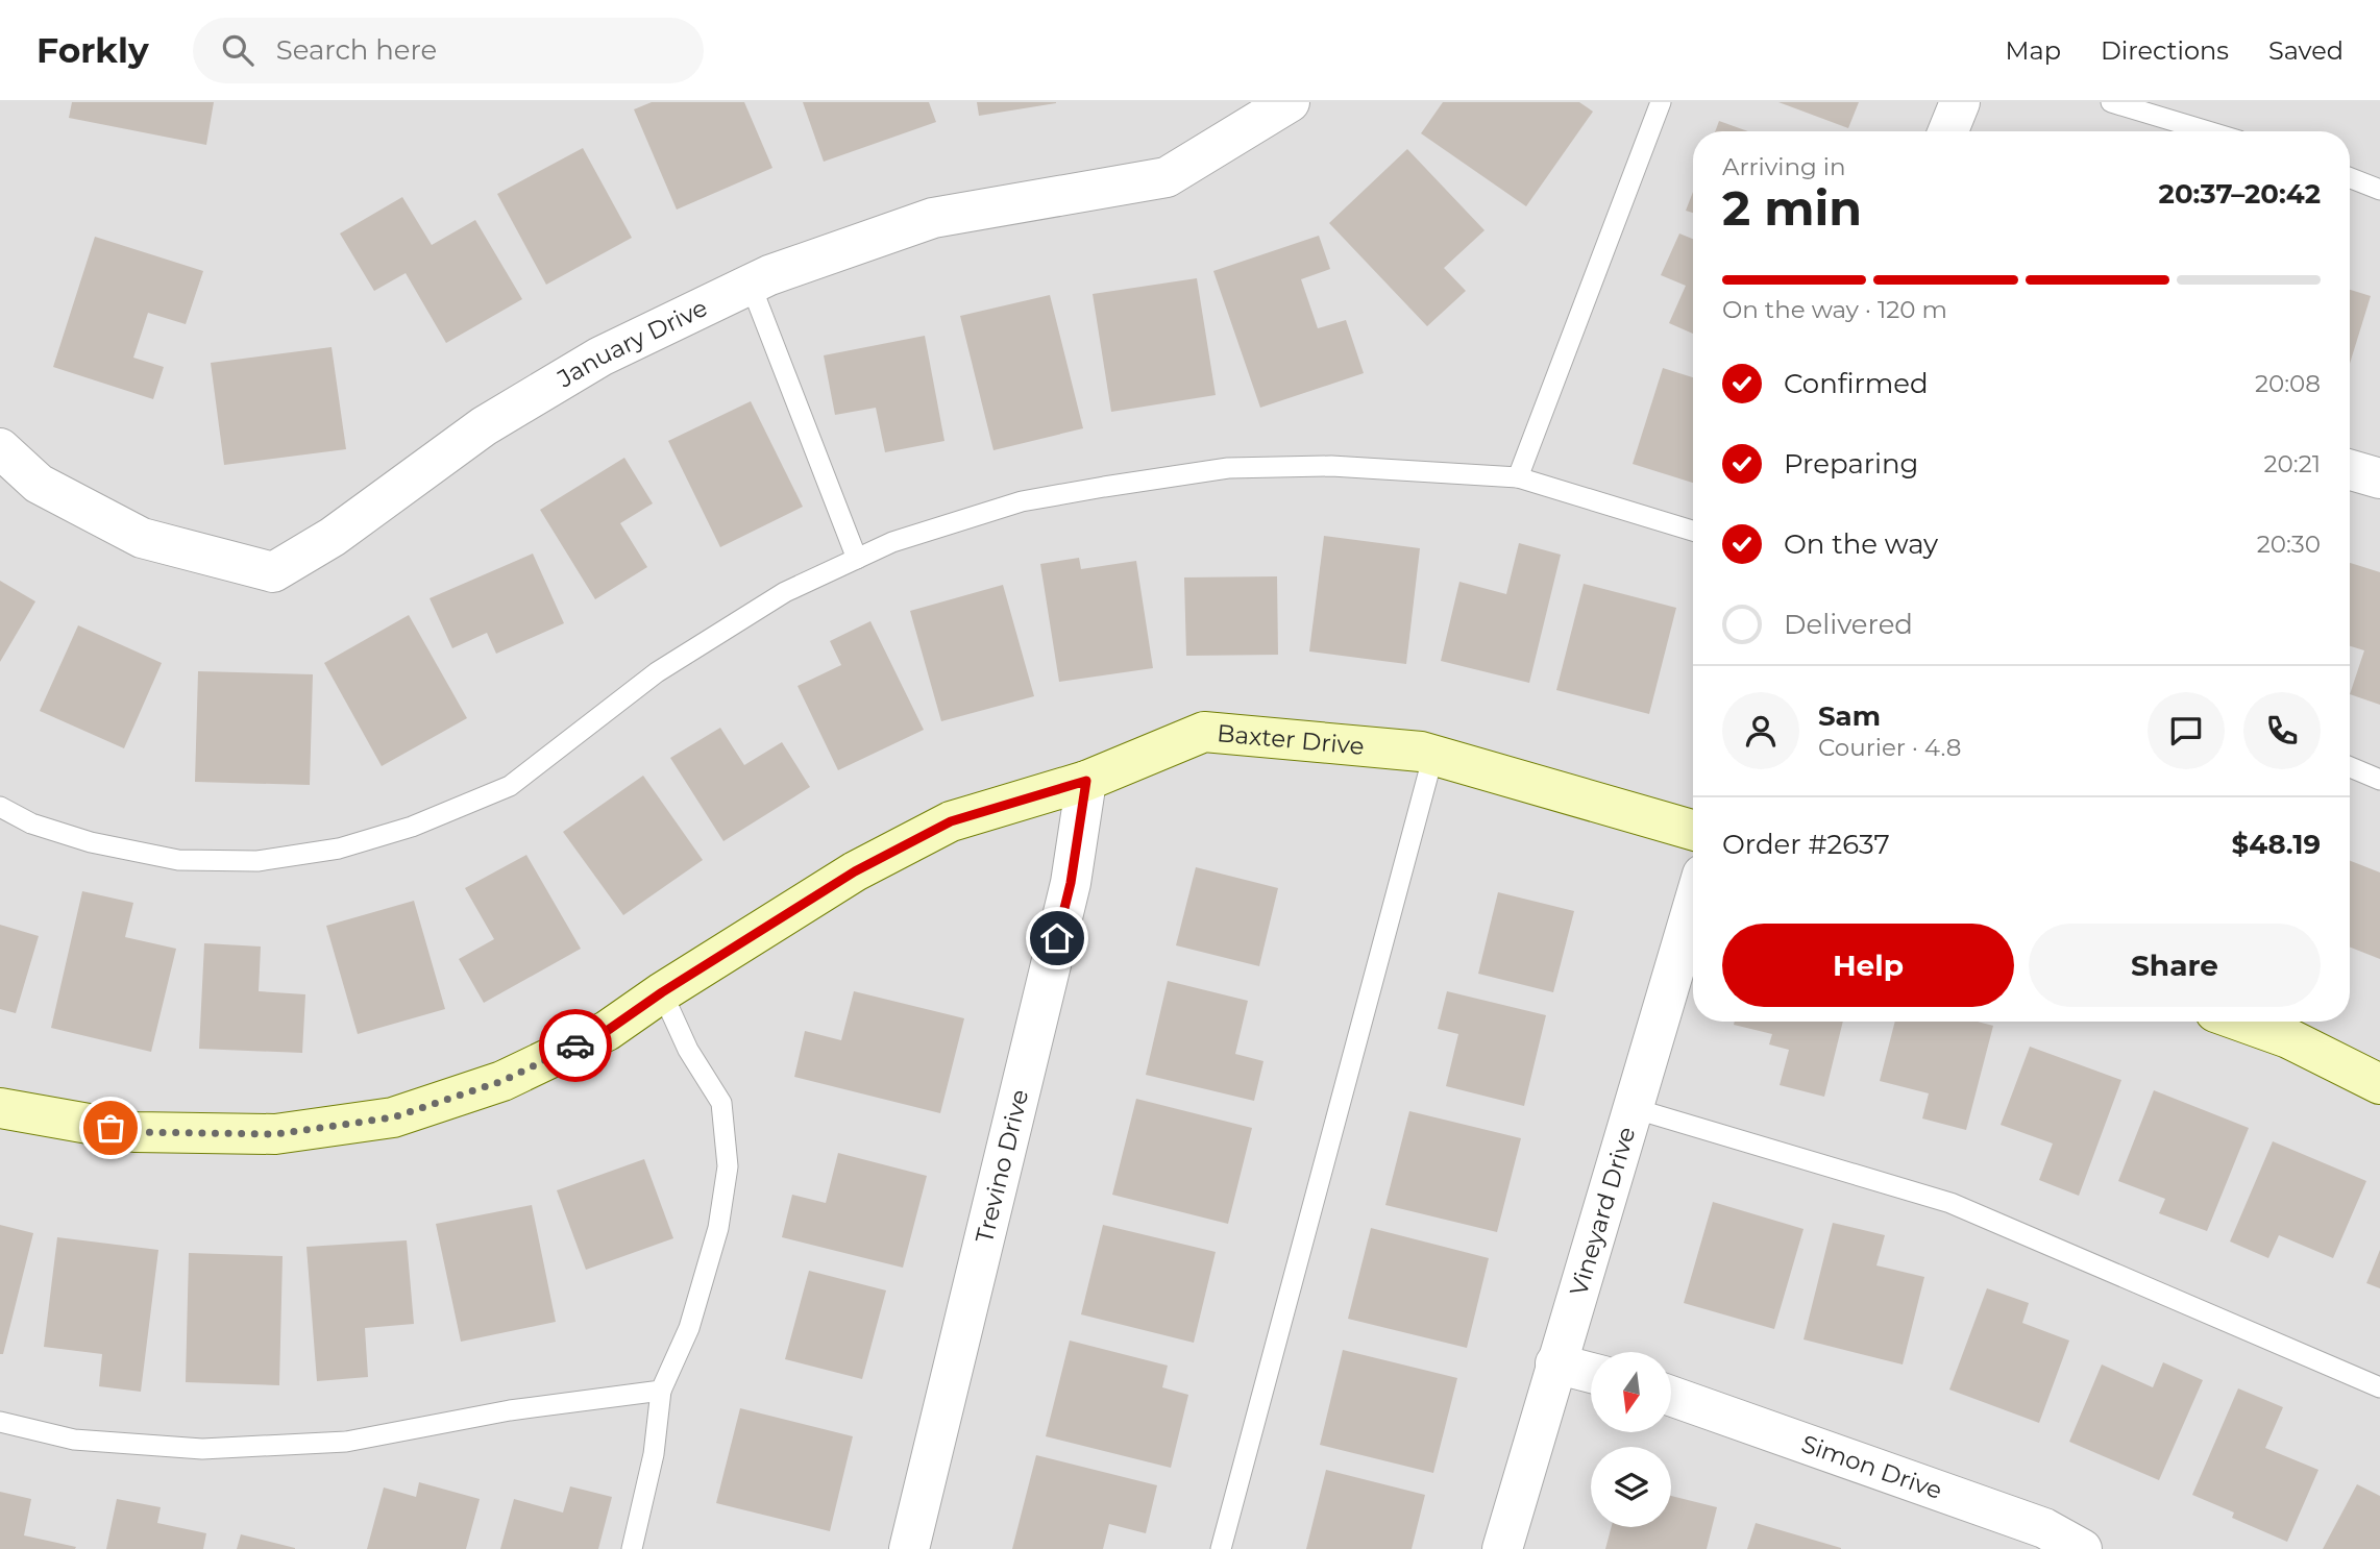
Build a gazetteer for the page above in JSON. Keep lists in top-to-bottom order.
{
  "streets": {
    "street": [
      "January Drive",
      "Baxter Drive",
      "Trevino Drive",
      "Vineyard Drive",
      "Simon Drive"
    ]
  },
  "crossings": [
    ["Baxter Drive", "Trevino Drive"]
  ],
  "north": "bottom",
  "page": {
    "header": "Forkly",
    "search": "Search here",
    "nav": ["Map", "Directions", "Saved"],
    "heading": ["2 min", "Arriving in", "20:37–20:42"],
    "panel": [
      "Sam",
      "Courier · 4.8",
      "Order #2637",
      "$48.19"
    ],
    "bar": "On the way · 120 m",
    "list": [
      ["Confirmed", "20:08"],
      ["Preparing", "20:21"],
      ["On the way", "20:30"],
      "Delivered"
    ],
    "buttons": ["Help", "Share"]
  }
}
